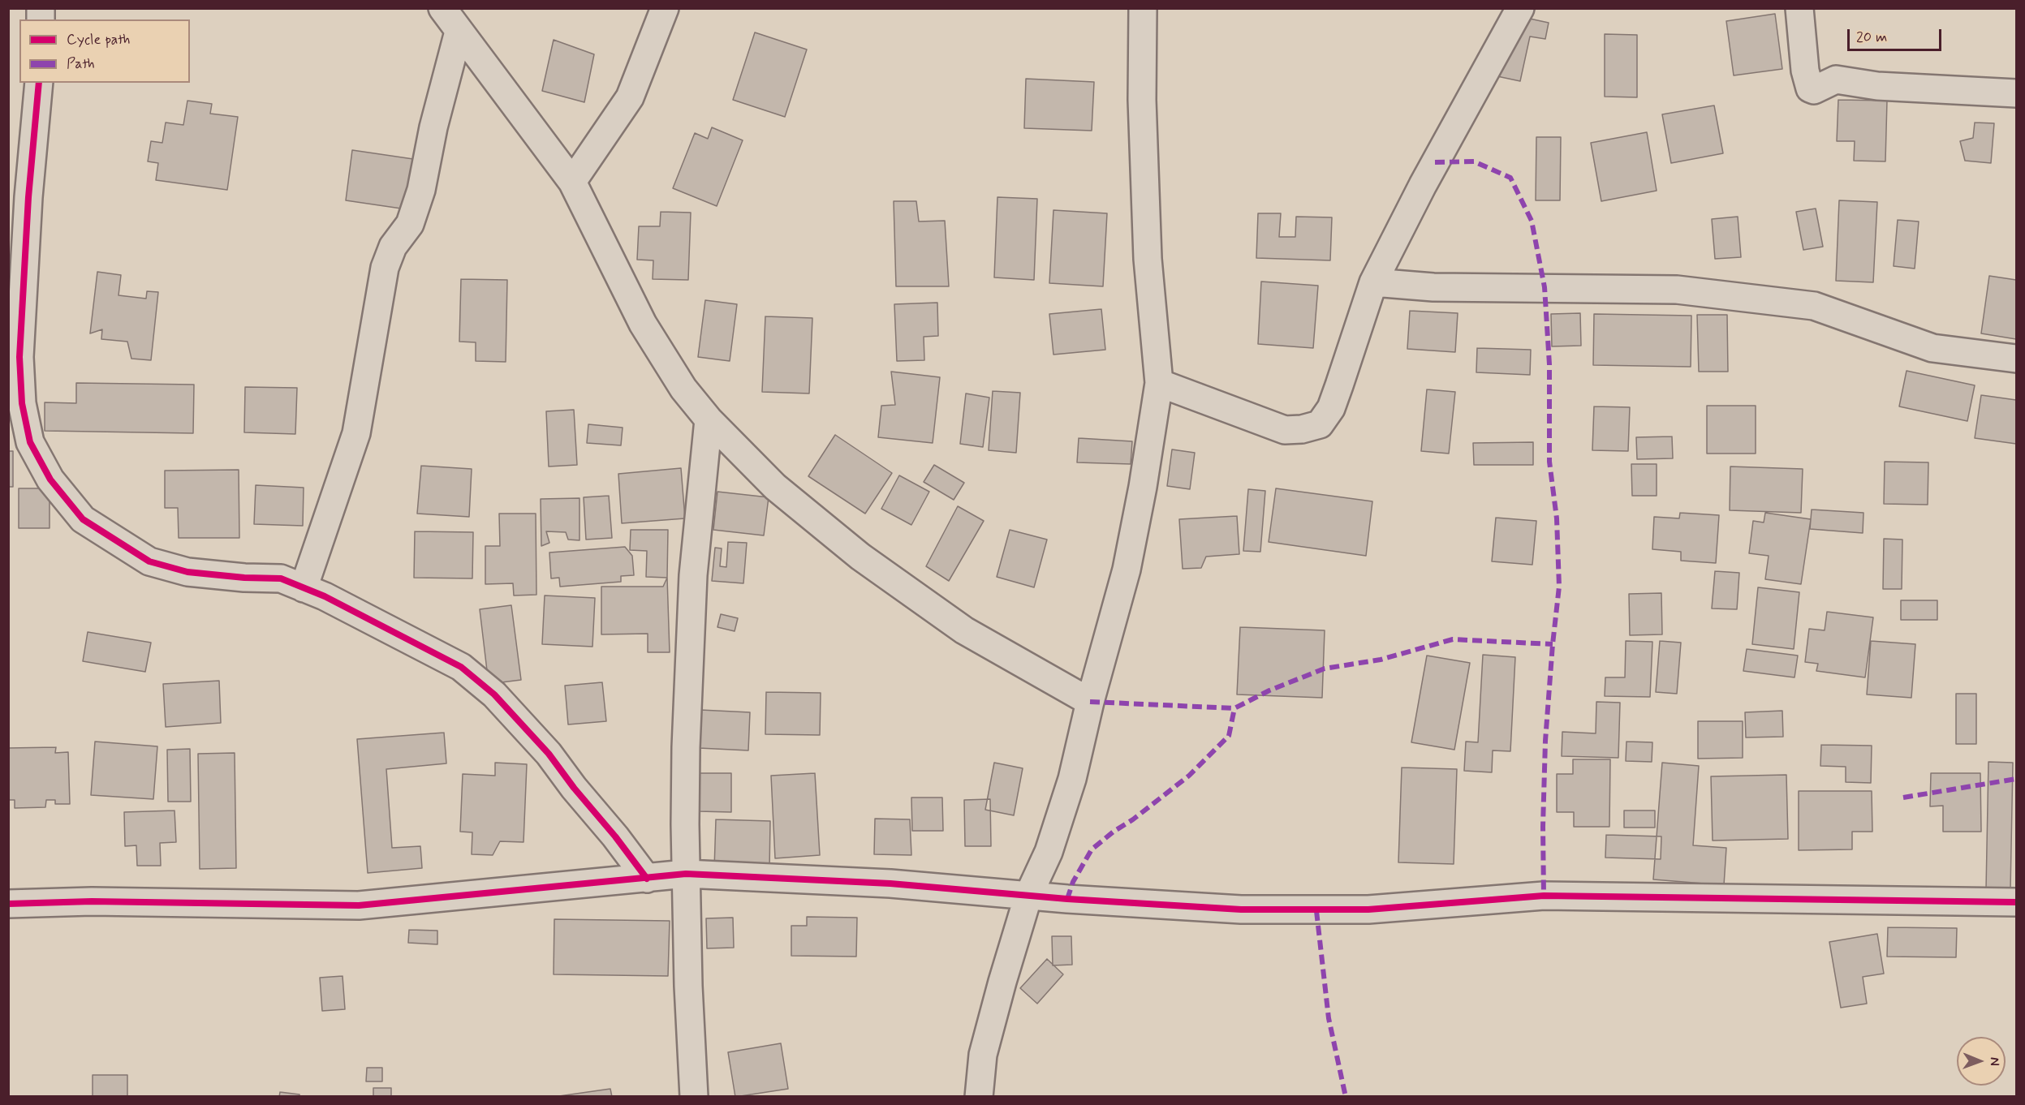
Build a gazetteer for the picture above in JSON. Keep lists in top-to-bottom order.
{
  "legend": ["Cycle path", "Path"],
  "scale_bar": "20 m",
  "north": "right"
}
